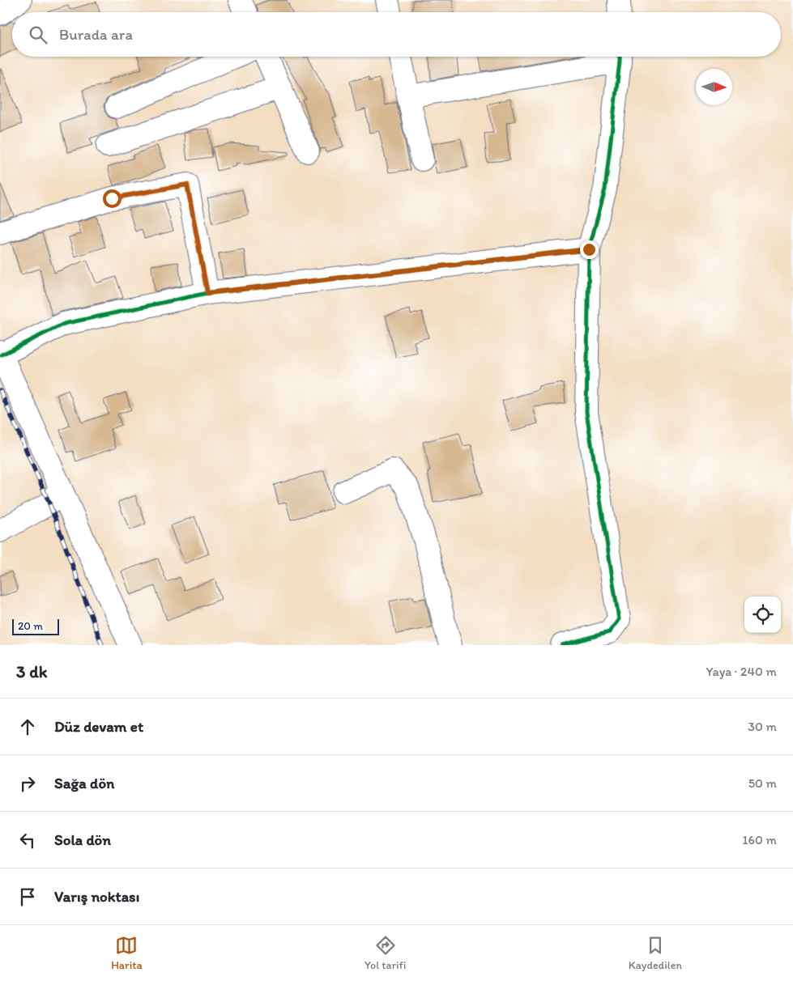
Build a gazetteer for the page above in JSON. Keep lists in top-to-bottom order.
{
  "scale_bar": "20 m",
  "north": "right",
  "page": {
    "search": "Burada ara",
    "scale": "20 m",
    "heading": ["3 dk", "Yaya · 240 m"],
    "list": [
      ["Düz devam et", "30 m"],
      ["Sağa dön", "50 m"],
      ["Sola dön", "160 m"],
      "Varış noktası"
    ],
    "nav": ["Harita", "Yol tarifi", "Kaydedilen"]
  }
}
